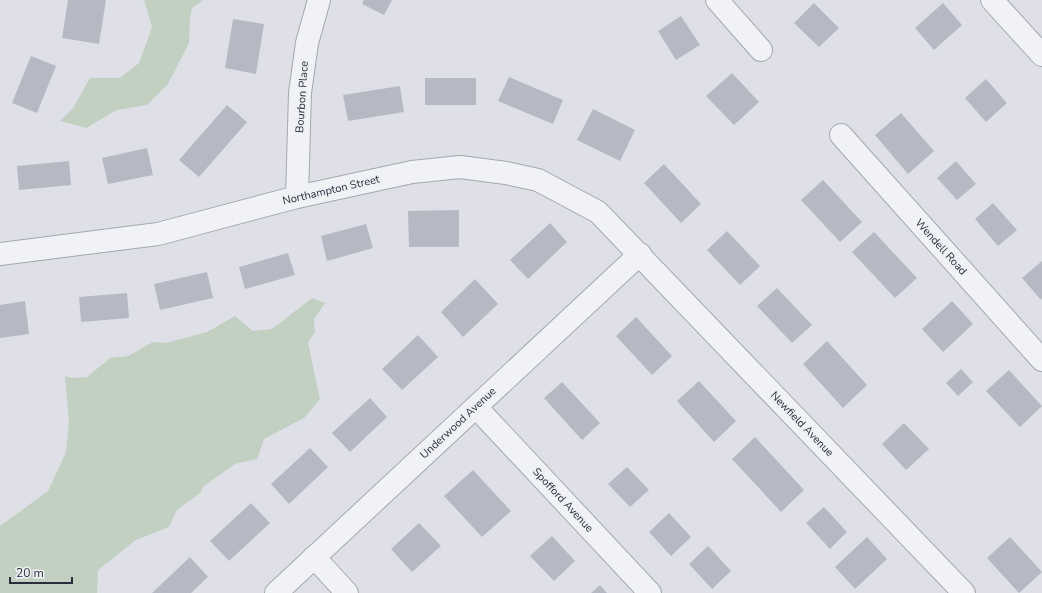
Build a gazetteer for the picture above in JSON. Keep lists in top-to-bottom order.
{
  "streets": {
    "street": [
      "Bourbon Place",
      "Northampton Street",
      "Wendell Road",
      "Underwood Avenue",
      "Newfield Avenue",
      "Spofford Avenue"
    ]
  },
  "crossings": [
    ["Bourbon Place", "Northampton Street"],
    ["Northampton Street", "Underwood Avenue"],
    ["Northampton Street", "Newfield Avenue"],
    ["Underwood Avenue", "Newfield Avenue"],
    ["Underwood Avenue", "Spofford Avenue"]
  ],
  "scale_bar": "20 m"
}
